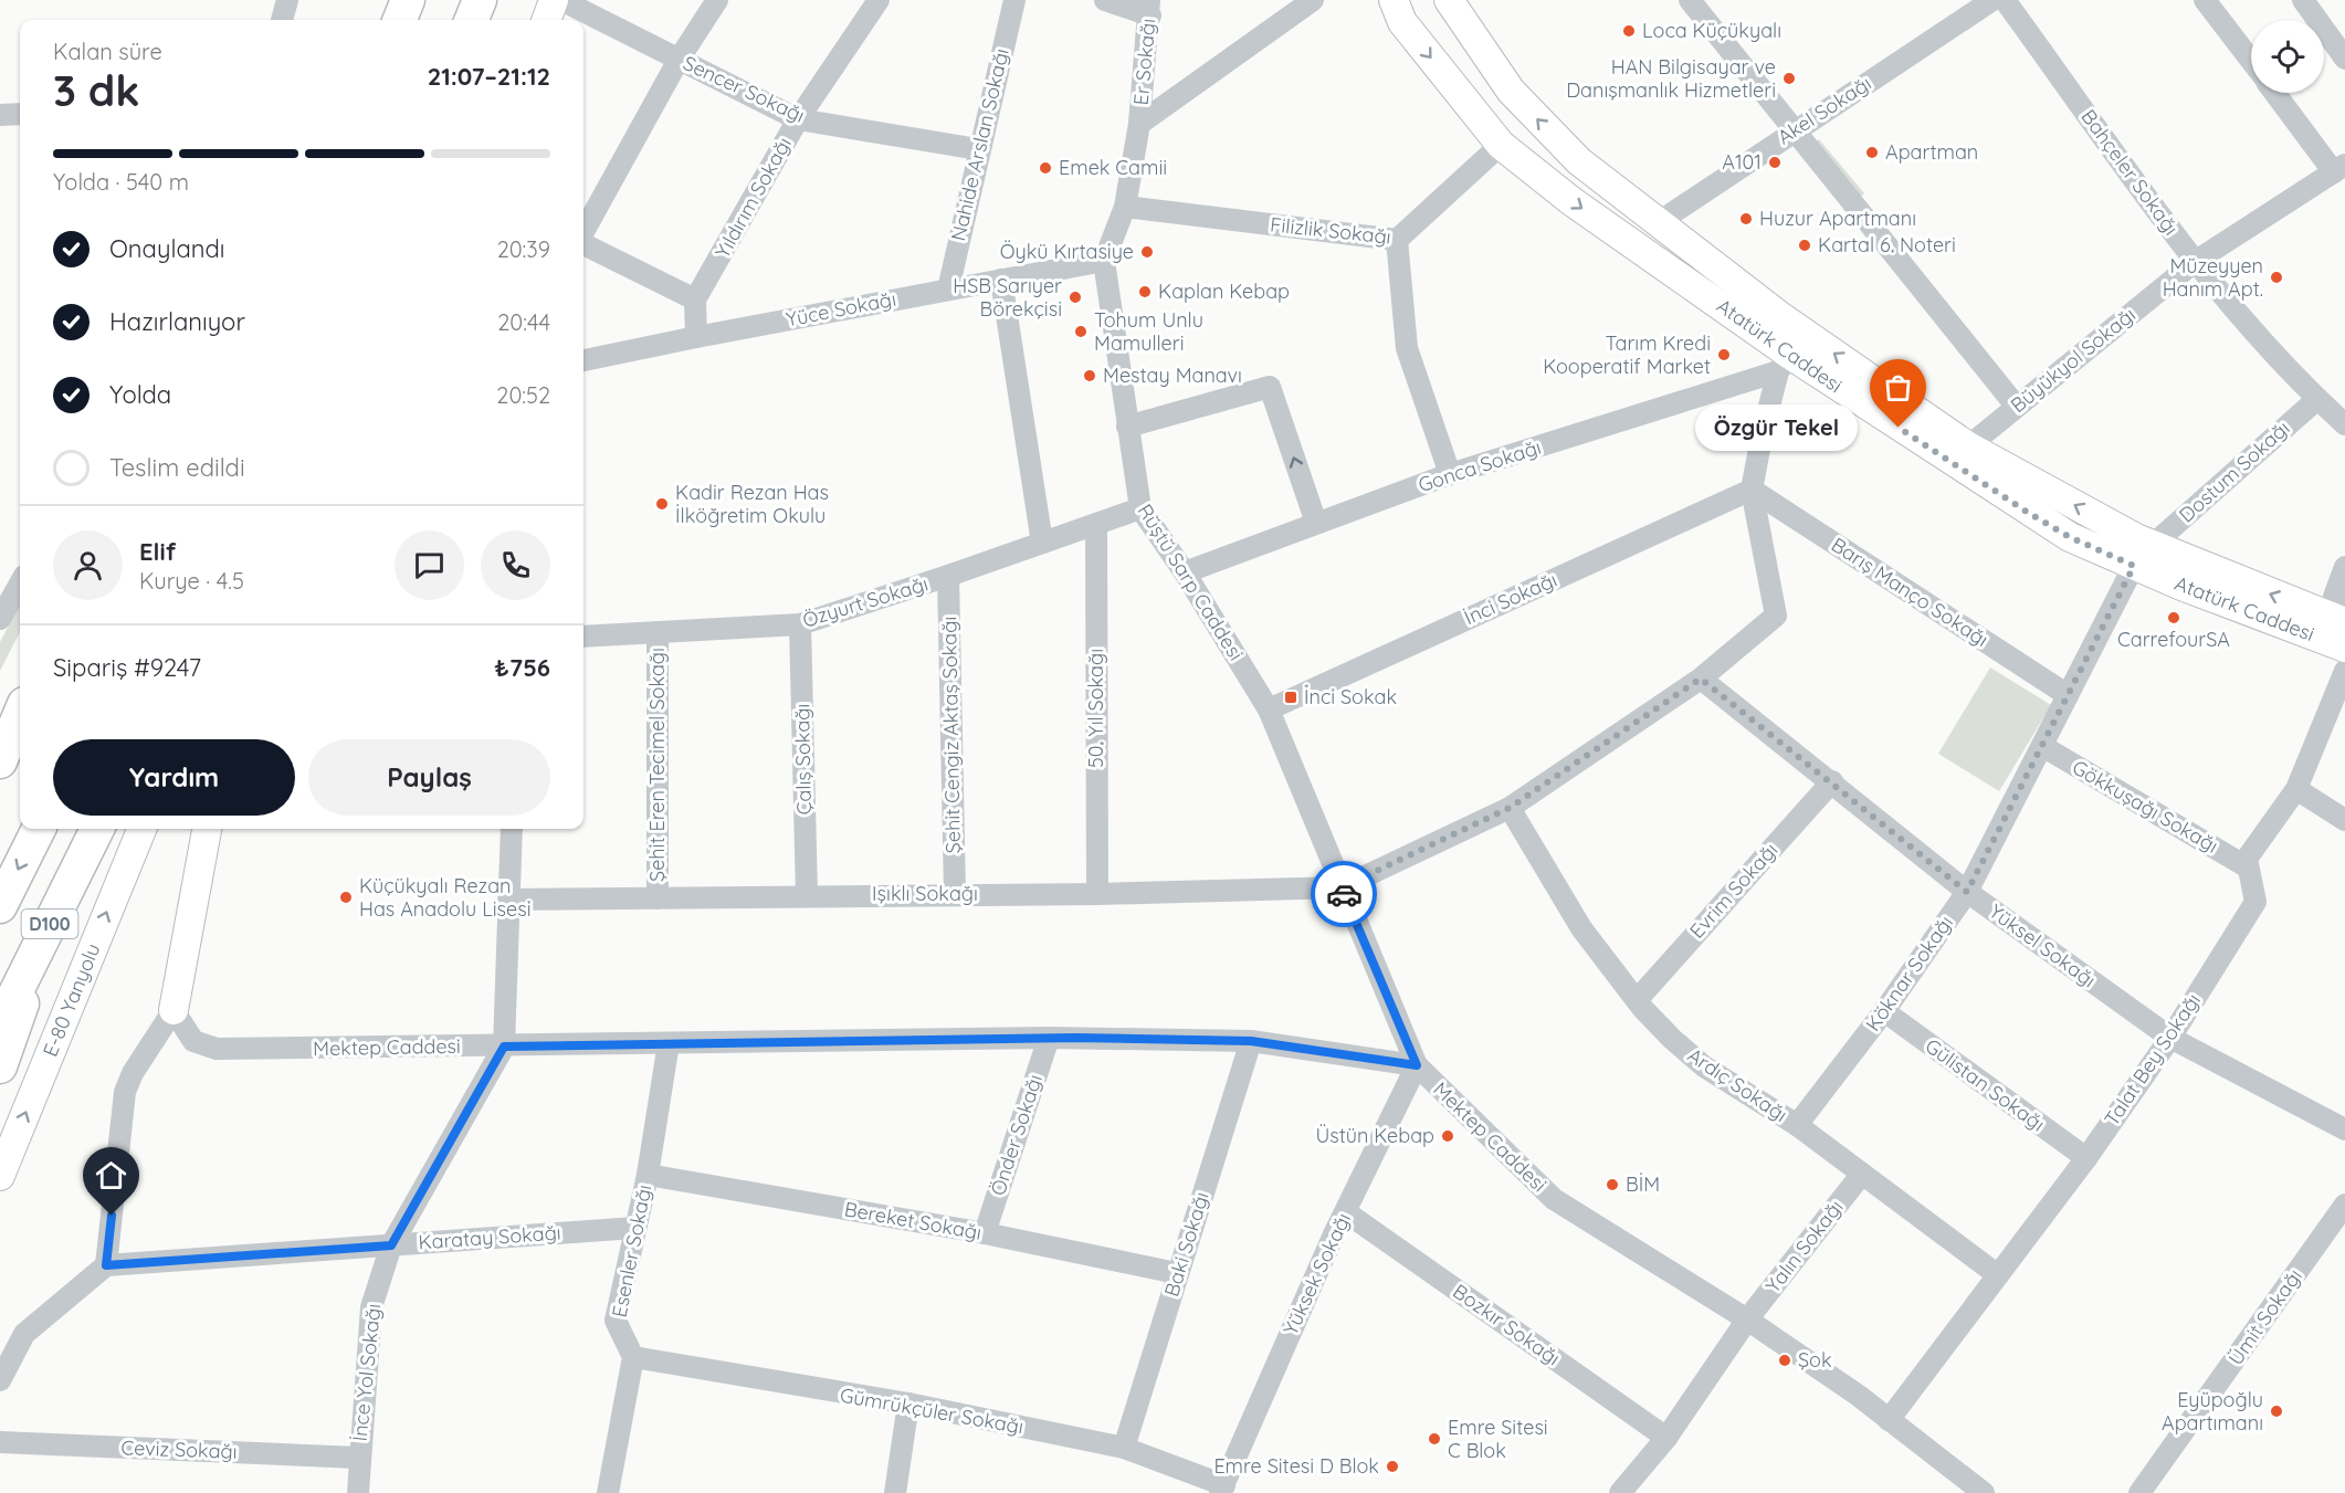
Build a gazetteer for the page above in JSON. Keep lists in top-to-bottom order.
{
  "streets": {
    "highway": ["D100"],
    "main road": ["Atatürk Caddesi", "E-80 Yanyolu"],
    "street": [
      "Er Sokağı",
      "Sencer Sokağı",
      "Akel Sokağı",
      "Nahide Arslan Sokağı",
      "Bahçeler Sokağı",
      "Yıldırım Sokağı",
      "Filizlik Sokağı",
      "Yüce Sokağı",
      "Büyükyol Sokağı",
      "Gonca Sokağı",
      "Dostum Sokağı",
      "Rüştü Sarp Caddesi",
      "Barış Manço Sokağı",
      "İnci Sokağı",
      "Özyurt Sokağı",
      "50. Yıl Sokağı",
      "Şehit Cengiz Aktaş Sokağı",
      "Çalış Sokağı",
      "Şehit Eren Tecimel Sokağı",
      "Gökkuşağı Sokağı",
      "Evrim Sokağı",
      "Işıklı Sokağı",
      "Yüksel Sokağı",
      "Köknar Sokağı",
      "Mektep Caddesi",
      "Talat Bey Sokağı",
      "Ardıç Sokağı",
      "Gülistan Sokağı",
      "Önder Sokağı",
      "Bereket Sokağı",
      "Karatay Sokağı",
      "Baki Sokağı",
      "Yalın Sokağı",
      "Esenler Sokağı",
      "Yüksek Sokağı",
      "Ümit Sokağı",
      "Bozkır Sokağı",
      "İnce Yol Sokağı",
      "Gümrükçüler Sokağı",
      "Ceviz Sokağı"
    ]
  },
  "crossings": [
    ["Er Sokağı", "Rüştü Sarp Caddesi"],
    ["Sencer Sokağı", "Nahide Arslan Sokağı"],
    ["Sencer Sokağı", "Yıldırım Sokağı"],
    ["Akel Sokağı", "Atatürk Caddesi"],
    ["Nahide Arslan Sokağı", "Yüce Sokağı"],
    ["Bahçeler Sokağı", "Büyükyol Sokağı"],
    ["Bahçeler Sokağı", "Dostum Sokağı"],
    ["Filizlik Sokağı", "Atatürk Caddesi"],
    ["Filizlik Sokağı", "Rüştü Sarp Caddesi"],
    ["Yüce Sokağı", "Rüştü Sarp Caddesi"],
    ["Atatürk Caddesi", "Büyükyol Sokağı"],
    ["Atatürk Caddesi", "Gonca Sokağı"],
    ["Atatürk Caddesi", "Dostum Sokağı"],
    ["Atatürk Caddesi", "Köknar Sokağı"],
    ["Gonca Sokağı", "Rüştü Sarp Caddesi"],
    ["Rüştü Sarp Caddesi", "İnci Sokağı"],
    ["Rüştü Sarp Caddesi", "Özyurt Sokağı"],
    ["Rüştü Sarp Caddesi", "Işıklı Sokağı"],
    ["Rüştü Sarp Caddesi", "Mektep Caddesi"],
    ["Rüştü Sarp Caddesi", "Yüksek Sokağı"],
    ["Barış Manço Sokağı", "İnci Sokağı"],
    ["Barış Manço Sokağı", "Köknar Sokağı"],
    ["Özyurt Sokağı", "50. Yıl Sokağı"],
    ["Özyurt Sokağı", "Şehit Cengiz Aktaş Sokağı"],
    ["Özyurt Sokağı", "Çalış Sokağı"],
    ["Özyurt Sokağı", "Şehit Eren Tecimel Sokağı"],
    ["50. Yıl Sokağı", "Işıklı Sokağı"],
    ["Şehit Cengiz Aktaş Sokağı", "Işıklı Sokağı"],
    ["Çalış Sokağı", "Işıklı Sokağı"],
    ["Şehit Eren Tecimel Sokağı", "Işıklı Sokağı"],
    ["Gökkuşağı Sokağı", "Köknar Sokağı"],
    ["Gökkuşağı Sokağı", "Talat Bey Sokağı"],
    ["Evrim Sokağı", "Yüksel Sokağı"],
    ["Evrim Sokağı", "Ardıç Sokağı"],
    ["Yüksel Sokağı", "Köknar Sokağı"],
    ["Yüksel Sokağı", "Talat Bey Sokağı"],
    ["Köknar Sokağı", "Ardıç Sokağı"],
    ["Köknar Sokağı", "Gülistan Sokağı"],
    ["Mektep Caddesi", "Talat Bey Sokağı"],
    ["Mektep Caddesi", "Önder Sokağı"],
    ["Mektep Caddesi", "Baki Sokağı"],
    ["Mektep Caddesi", "Yalın Sokağı"],
    ["Mektep Caddesi", "Esenler Sokağı"],
    ["Mektep Caddesi", "Yüksek Sokağı"],
    ["Mektep Caddesi", "İnce Yol Sokağı"],
    ["Talat Bey Sokağı", "Ardıç Sokağı"],
    ["Talat Bey Sokağı", "Gülistan Sokağı"],
    ["Ardıç Sokağı", "Yalın Sokağı"],
    ["Önder Sokağı", "Bereket Sokağı"],
    ["Bereket Sokağı", "Baki Sokağı"],
    ["Bereket Sokağı", "Esenler Sokağı"],
    ["Karatay Sokağı", "Esenler Sokağı"],
    ["Karatay Sokağı", "İnce Yol Sokağı"],
    ["Baki Sokağı", "Gümrükçüler Sokağı"],
    ["Yalın Sokağı", "Bozkır Sokağı"],
    ["Esenler Sokağı", "Gümrükçüler Sokağı"],
    ["Yüksek Sokağı", "Bozkır Sokağı"],
    ["Yüksek Sokağı", "Gümrükçüler Sokağı"],
    ["İnce Yol Sokağı", "Ceviz Sokağı"]
  ],
  "places": {
    "other": [
      "Loca Küçükyalı",
      "HAN Bilgisayar ve Danışmanlık Hizmetleri",
      "Apartman",
      "A101",
      "Emek Camii",
      "Huzur Apartmanı",
      "Kartal 6. Noteri",
      "Öykü Kırtasiye",
      "Müzeyyen Hanım Apt.",
      "Kaplan Kebap",
      "HSB Sarıyer Börekçisi",
      "Tohum Unlu Mamulleri",
      "Tarım Kredi Kooperatif Market",
      "Mestay Manavı",
      "Özgür Tekel",
      "Kadir Rezan Has İlköğretim Okulu",
      "CarrefourSA",
      "Küçükyalı Rezan Has Anadolu Lisesi",
      "Üstün Kebap",
      "BİM",
      "Şok",
      "Eyüpoğlu Apartımanı",
      "Emre Sitesi C Blok",
      "Emre Sitesi D Blok"
    ],
    "transit": ["İnci Sokak"]
  },
  "page": {
    "heading": ["3 dk", "Kalan süre", "21:07–21:12"],
    "panel": [
      "Elif",
      "Kurye · 4.5",
      "Sipariş #9247",
      "₺756"
    ],
    "bar": "Yolda · 540 m",
    "list": [
      ["Onaylandı", "20:39"],
      ["Hazırlanıyor", "20:44"],
      ["Yolda", "20:52"],
      "Teslim edildi"
    ],
    "bubble": "Özgür Tekel",
    "buttons": ["Yardım", "Paylaş"]
  }
}
